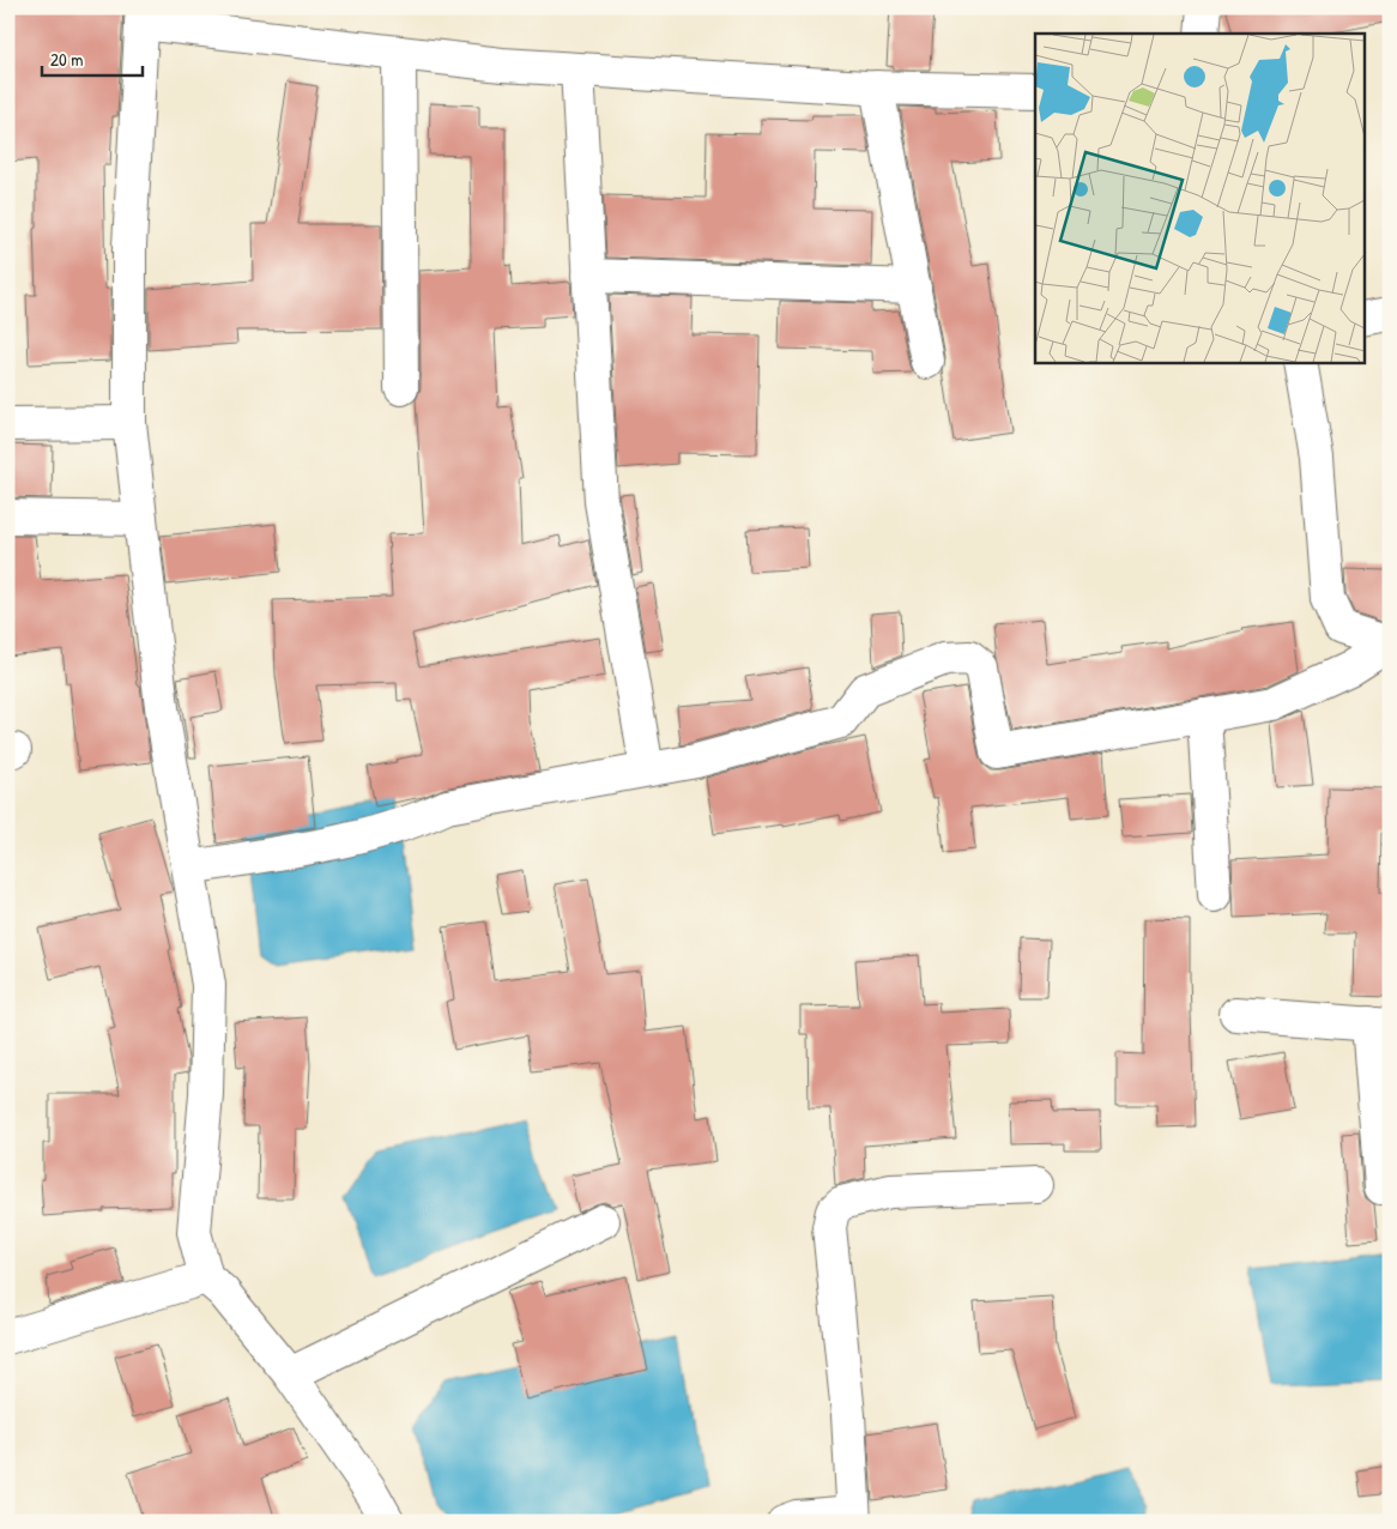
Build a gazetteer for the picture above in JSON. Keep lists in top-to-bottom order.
{
  "scale_bar": "20 m"
}
